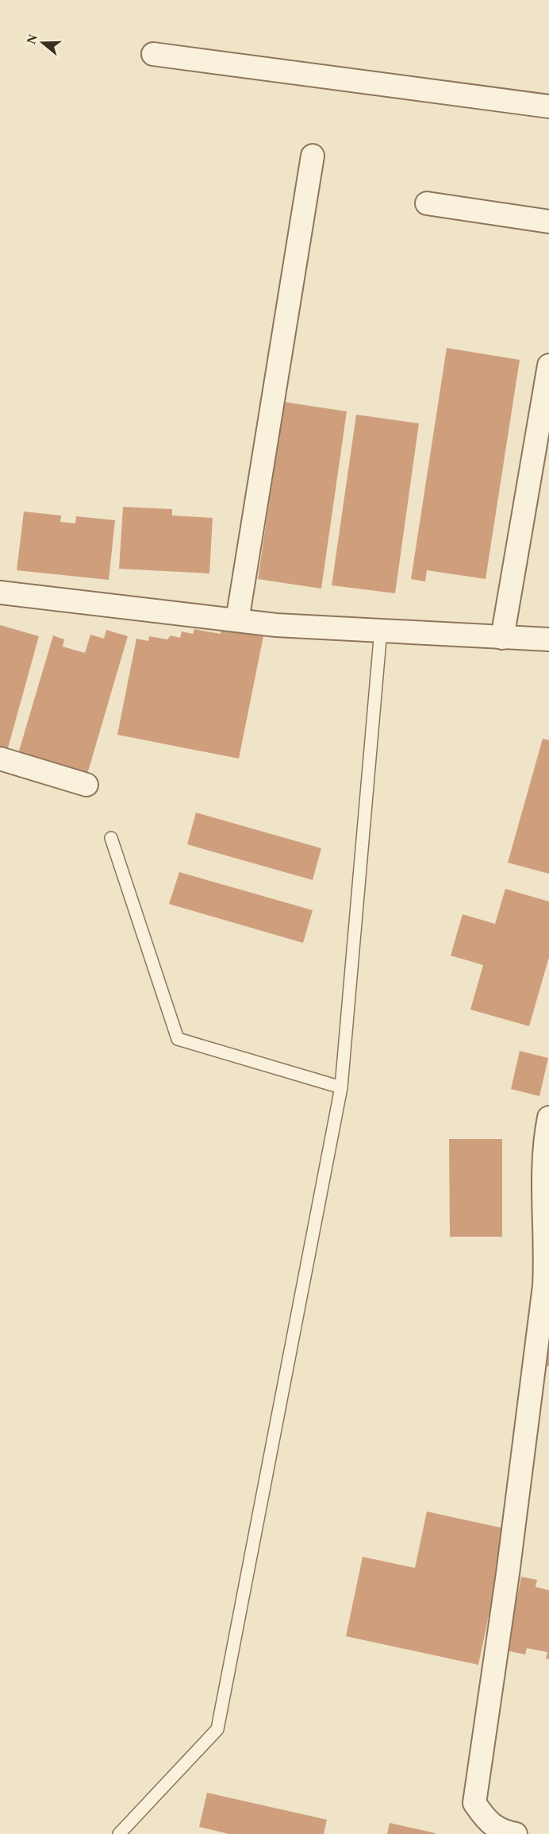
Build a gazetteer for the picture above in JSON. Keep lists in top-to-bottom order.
{
  "north": "left"
}
